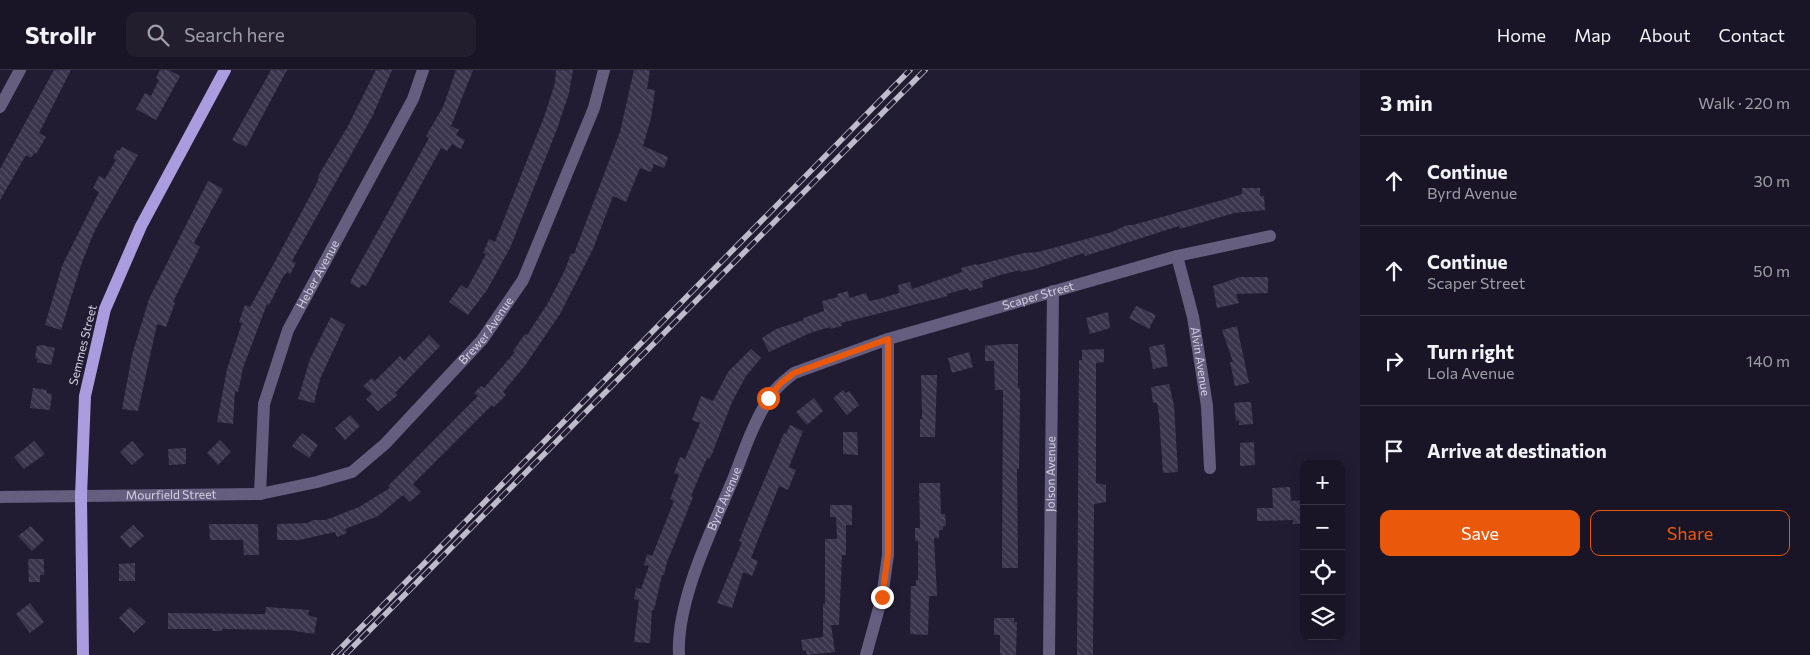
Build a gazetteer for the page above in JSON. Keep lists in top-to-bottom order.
{
  "streets": {
    "main road": ["Semmes Street"],
    "street": [
      "Heber Avenue",
      "Scaper Street",
      "Brewer Avenue",
      "Alvin Avenue",
      "Jolson Avenue",
      "Mourfield Street",
      "Byrd Avenue"
    ]
  },
  "crossings": [
    ["Heber Avenue", "Brewer Avenue"],
    ["Heber Avenue", "Mourfield Street"],
    ["Scaper Street", "Alvin Avenue"],
    ["Scaper Street", "Jolson Avenue"],
    ["Scaper Street", "Byrd Avenue"],
    ["Brewer Avenue", "Mourfield Street"],
    ["Semmes Street", "Mourfield Street"]
  ],
  "page": {
    "header": "Strollr",
    "search": "Search here",
    "nav": [
      "Home",
      "Map",
      "About",
      "Contact"
    ],
    "heading": ["3 min", "Walk · 220 m"],
    "list": [
      ["Continue", "Byrd Avenue", "30 m"],
      ["Continue", "Scaper Street", "50 m"],
      ["Turn right", "Lola Avenue", "140 m"],
      "Arrive at destination"
    ],
    "map_buttons": ["+", "−"],
    "buttons": ["Save", "Share"]
  }
}
